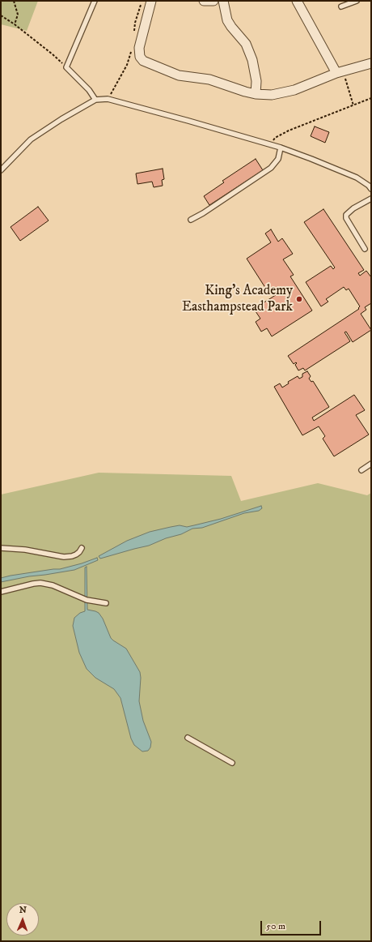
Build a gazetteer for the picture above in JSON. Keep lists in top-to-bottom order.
{
  "places": ["King's Academy Easthampstead Park"],
  "scale_bar": "50 m",
  "north": "top"
}
